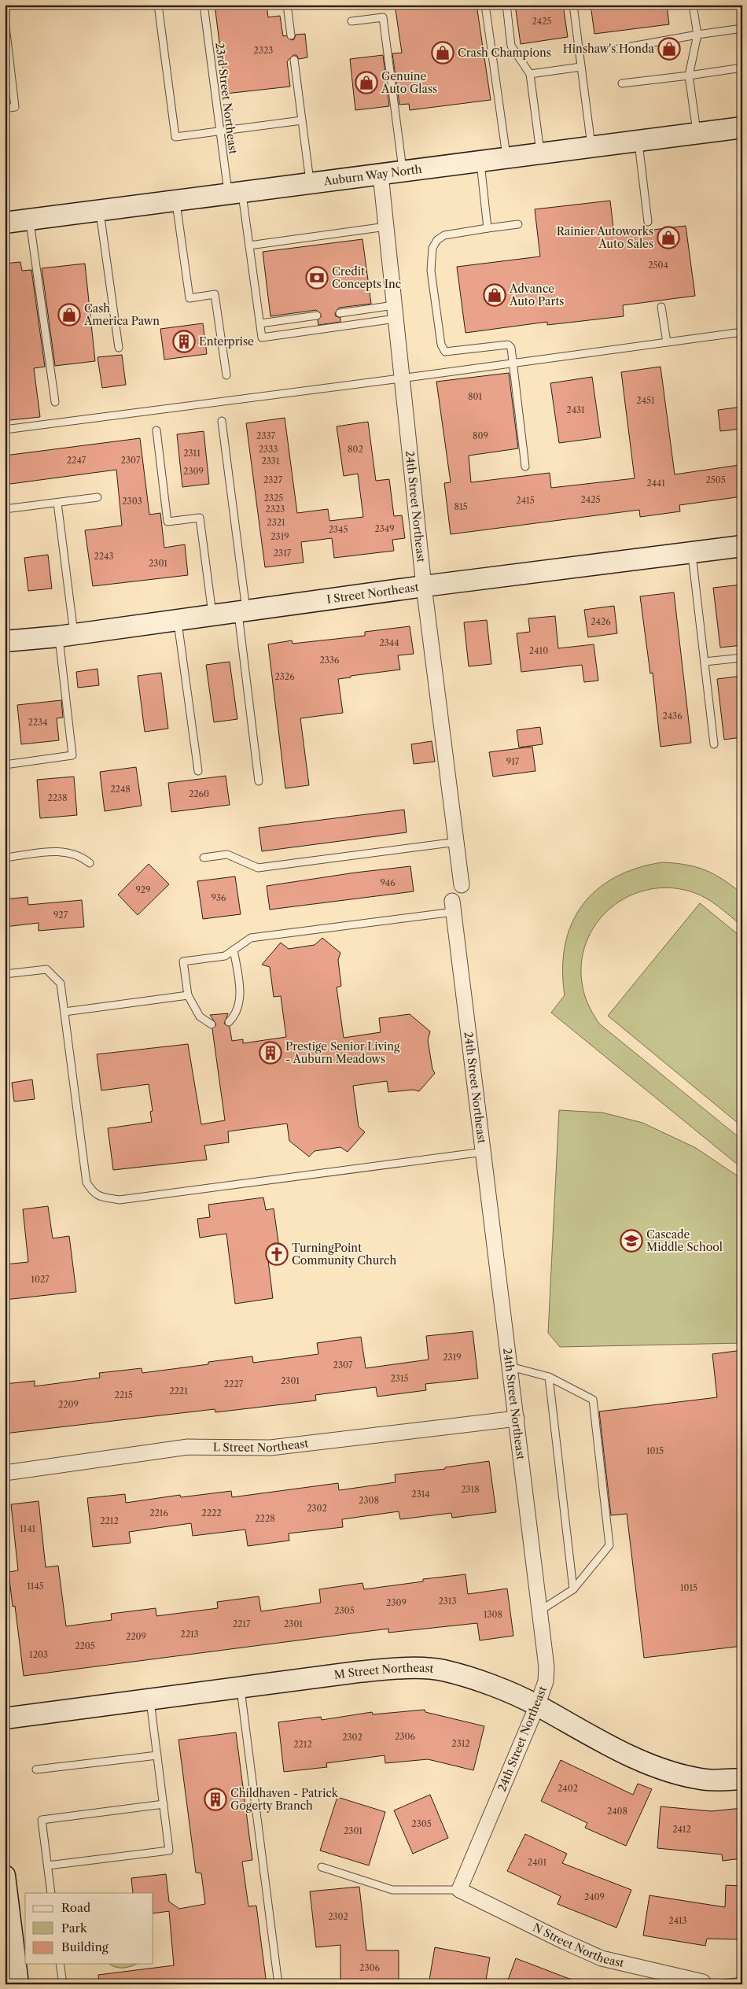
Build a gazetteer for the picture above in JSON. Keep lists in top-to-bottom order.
{
  "streets": {
    "street": [
      "Auburn Way North",
      "24th Street Northeast",
      "I Street Northeast",
      "L Street Northeast",
      "M Street Northeast",
      "N Street Northeast"
    ],
    "lane": ["23rd Street Northeast"]
  },
  "crossings": [
    ["23rd Street Northeast", "Auburn Way North"],
    ["23rd Street Northeast", "24th Street Northeast"],
    ["Auburn Way North", "24th Street Northeast"],
    ["24th Street Northeast", "I Street Northeast"],
    ["24th Street Northeast", "L Street Northeast"],
    ["24th Street Northeast", "M Street Northeast"],
    ["24th Street Northeast", "N Street Northeast"]
  ],
  "places": {
    "shop": [
      "Hinshaw's Honda",
      "Crash Champions",
      "Genuine Auto Glass",
      "Rainier Autoworks Auto Sales",
      "Advance Auto Parts",
      "Cash America Pawn"
    ],
    "bank": ["Credit Concepts Inc"],
    "building": ["Enterprise", "Prestige Senior Living - Auburn Meadows", "Childhaven - Patrick Gogerty Branch"],
    "school or university": ["Cascade Middle School"],
    "church": ["TurningPoint Community Church"]
  },
  "house_numbers": [
    "2425",
    "2323",
    "2504",
    "801",
    "2451",
    "2431",
    "2337",
    "809",
    "2333",
    "802",
    "2311",
    "2247",
    "2307",
    "2331",
    "2309",
    "2327",
    "2505",
    "2441",
    "2325",
    "2425",
    "2415",
    "2303",
    "815",
    "2323",
    "2321",
    "2349",
    "2345",
    "2319",
    "2317",
    "2243",
    "2301",
    "2426",
    "2344",
    "2410",
    "2336",
    "2326",
    "2436",
    "2234",
    "917",
    "2248",
    "2260",
    "2238",
    "946",
    "929",
    "936",
    "927",
    "1027",
    "2319",
    "2307",
    "2315",
    "2301",
    "2227",
    "2221",
    "2215",
    "2209",
    "1015",
    "2318",
    "2314",
    "2308",
    "2302",
    "2216",
    "2222",
    "2228",
    "2212",
    "1141",
    "1145",
    "1015",
    "2313",
    "2309",
    "2305",
    "1308",
    "2217",
    "2301",
    "2213",
    "2209",
    "2205",
    "1203",
    "2306",
    "2302",
    "2312",
    "2212",
    "2402",
    "2408",
    "2305",
    "2412",
    "2301",
    "2401",
    "2409",
    "2302",
    "2413",
    "2306"
  ],
  "legend": ["Road", "Park", "Building"]
}
